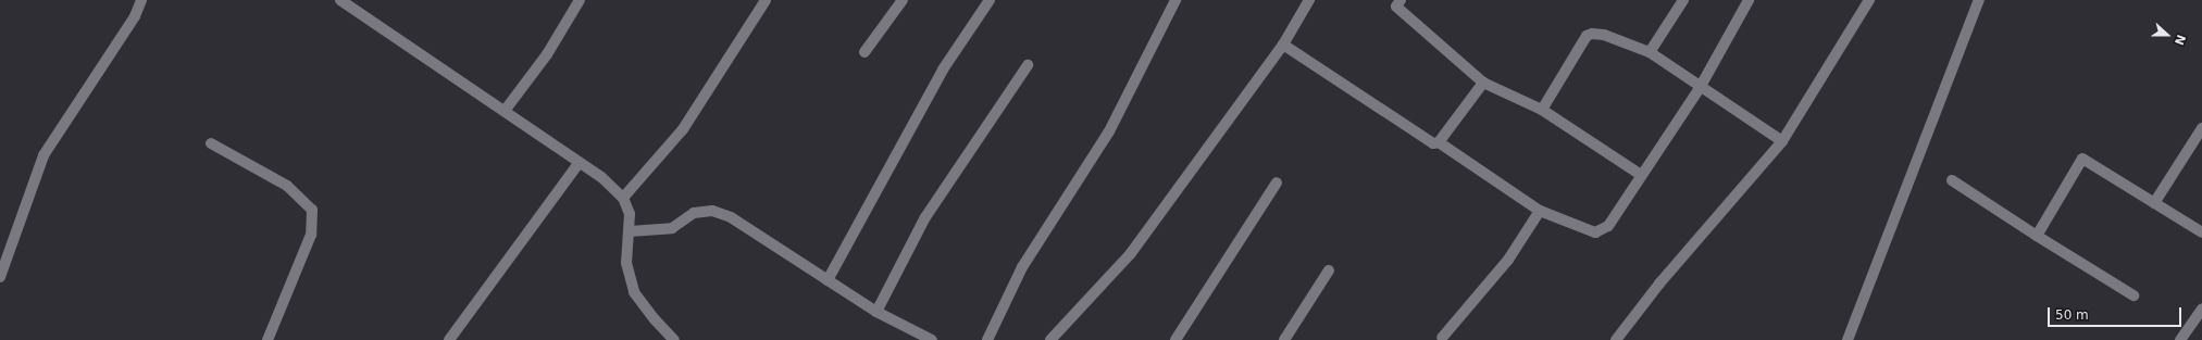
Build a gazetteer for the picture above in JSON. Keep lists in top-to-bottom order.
{
  "scale_bar": "50 m",
  "north": "right"
}
